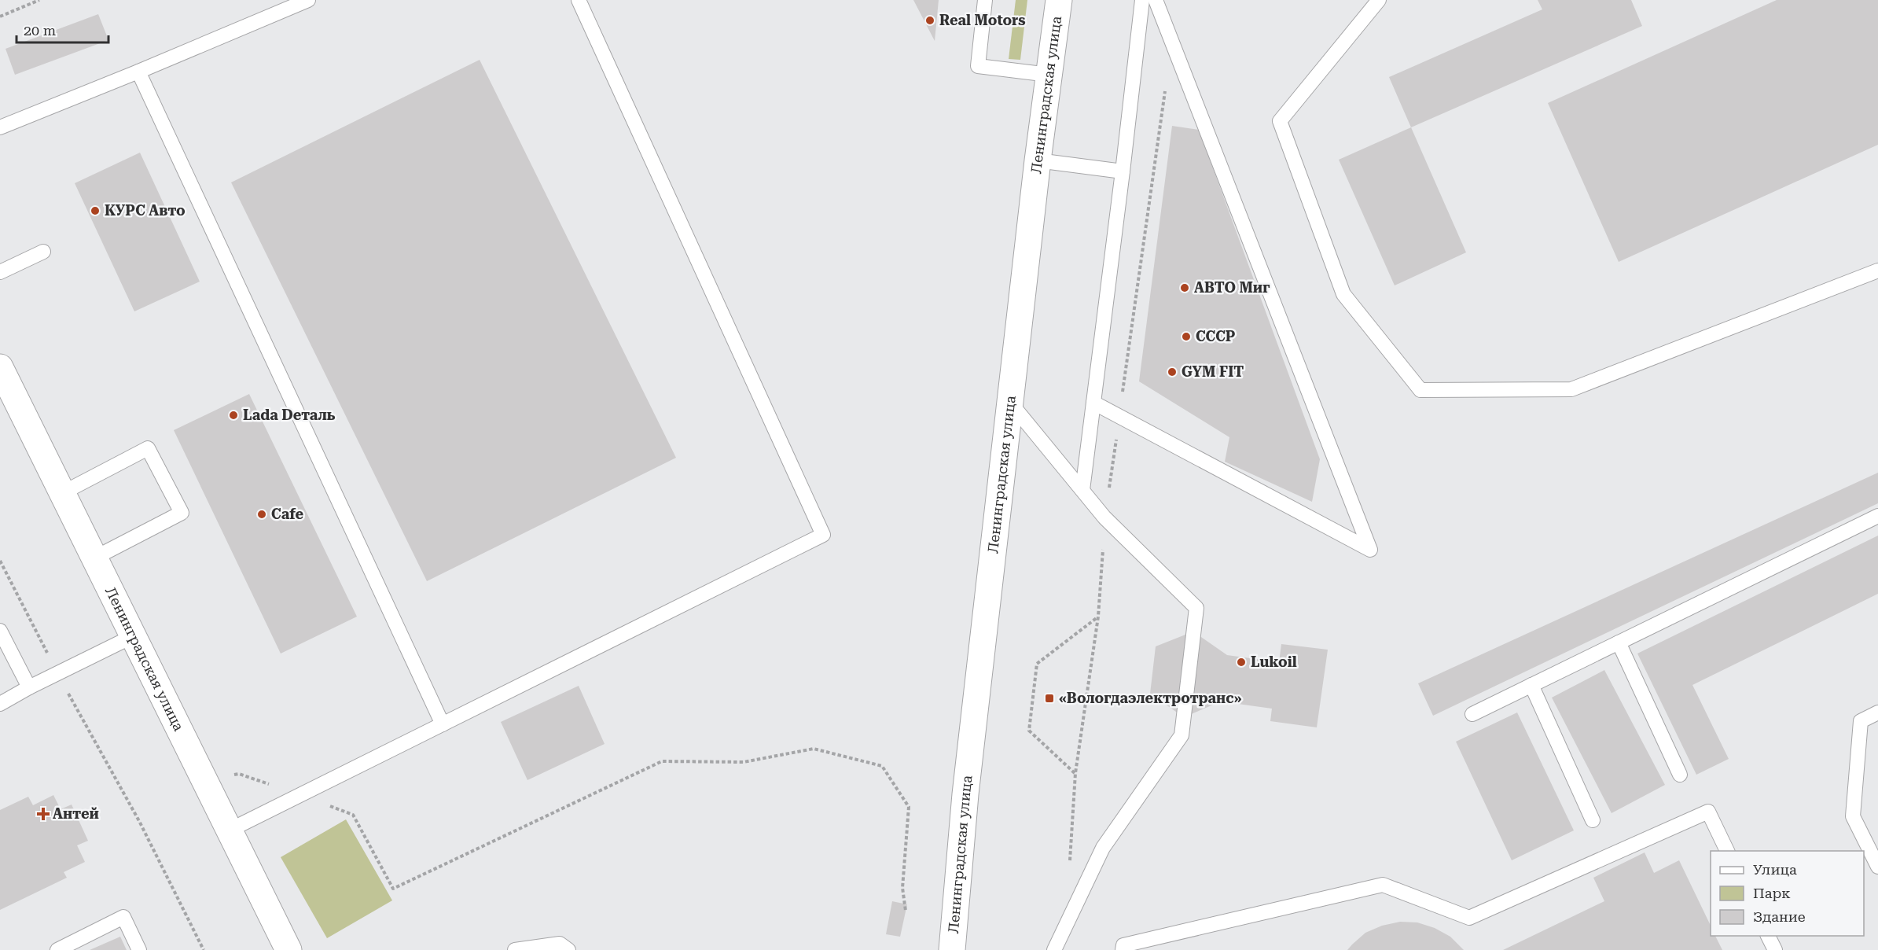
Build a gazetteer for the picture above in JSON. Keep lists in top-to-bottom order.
{
  "streets": {
    "main road": ["Ленинградская улица"]
  },
  "places": {
    "other": [
      "Real Motors",
      "КУРС Авто",
      "АВТО Миг",
      "СССР",
      "GYM FIT",
      "Lada Dеталь",
      "Cafe",
      "Lukoil"
    ],
    "transit": ["«Вологдаэлектротранс»"],
    "health": ["Антей"]
  },
  "legend": ["Улица", "Парк", "Здание"],
  "scale_bar": "20 m"
}
